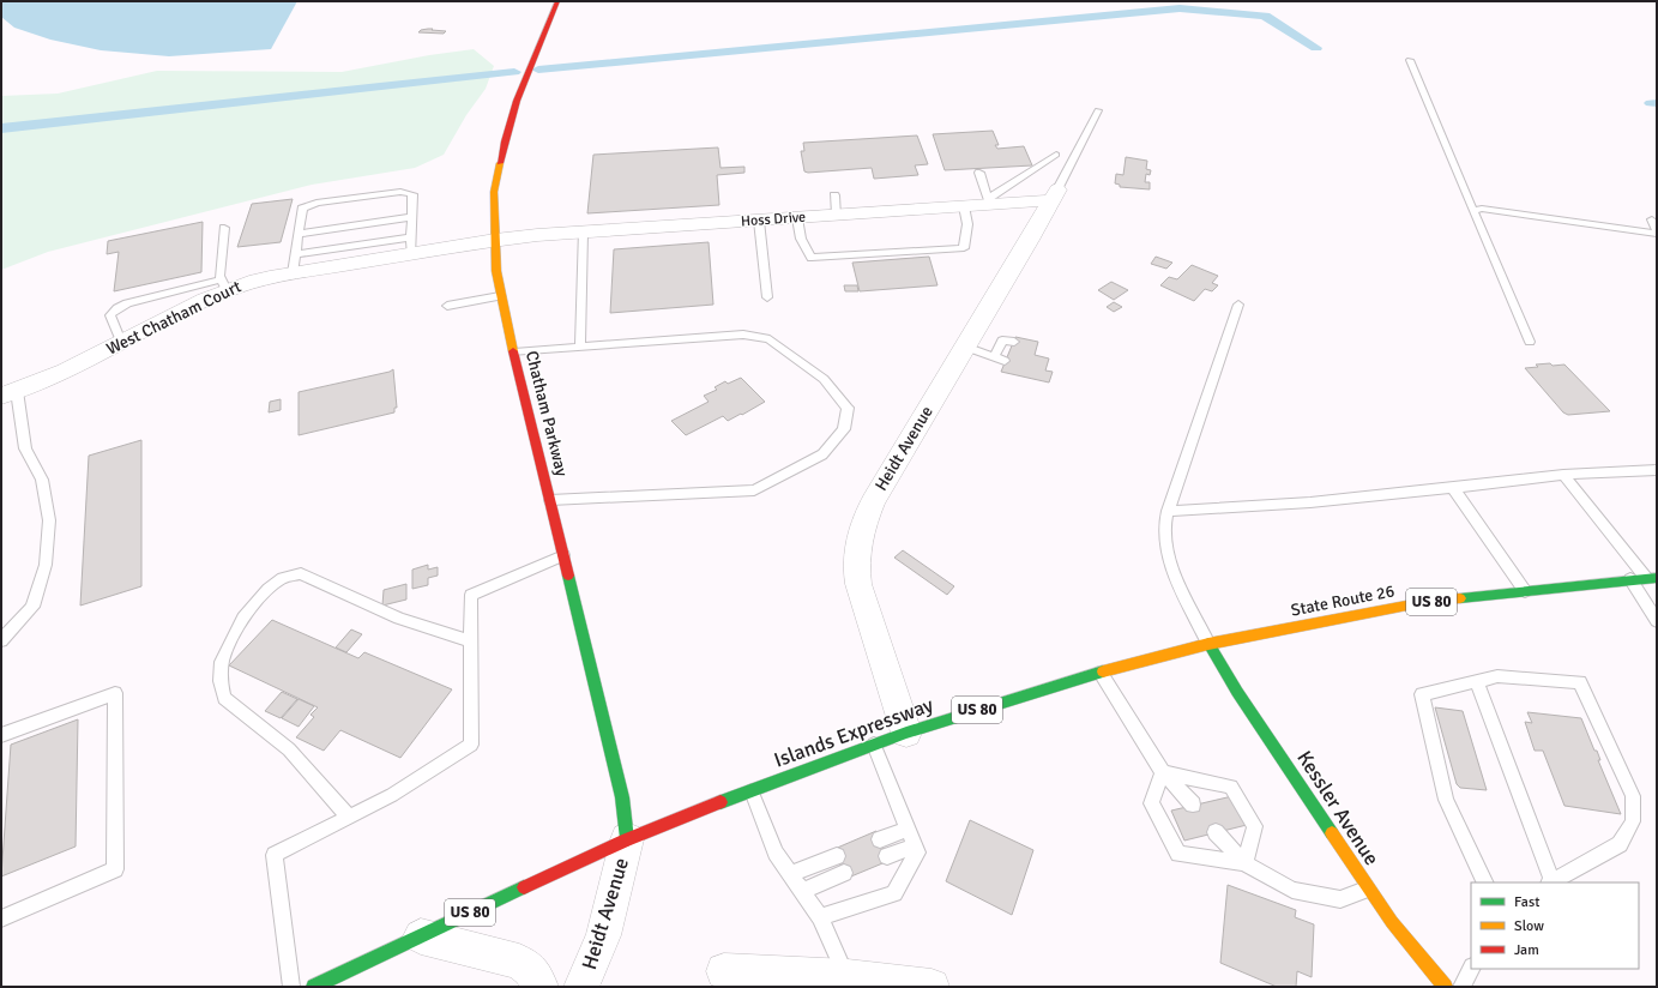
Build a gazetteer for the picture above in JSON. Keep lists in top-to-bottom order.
{
  "streets": {
    "main road": [
      "Chatham Parkway",
      "State Route 26",
      "US 80",
      "Islands Expressway",
      "Kessler Avenue"
    ],
    "street": ["Hoss Drive", "West Chatham Court", "Heidt Avenue"]
  },
  "crossings": [
    ["Hoss Drive", "West Chatham Court"],
    ["Hoss Drive", "Chatham Parkway"],
    ["Hoss Drive", "Heidt Avenue"],
    ["West Chatham Court", "Chatham Parkway"],
    ["Chatham Parkway", "Heidt Avenue"],
    ["Chatham Parkway", "US 80"],
    ["Chatham Parkway", "Islands Expressway"],
    ["Heidt Avenue", "US 80"],
    ["Heidt Avenue", "Islands Expressway"],
    ["State Route 26", "Islands Expressway"],
    ["State Route 26", "Kessler Avenue"],
    ["US 80", "Islands Expressway"],
    ["Islands Expressway", "Kessler Avenue"]
  ],
  "legend": ["Fast", "Slow", "Jam"]
}
